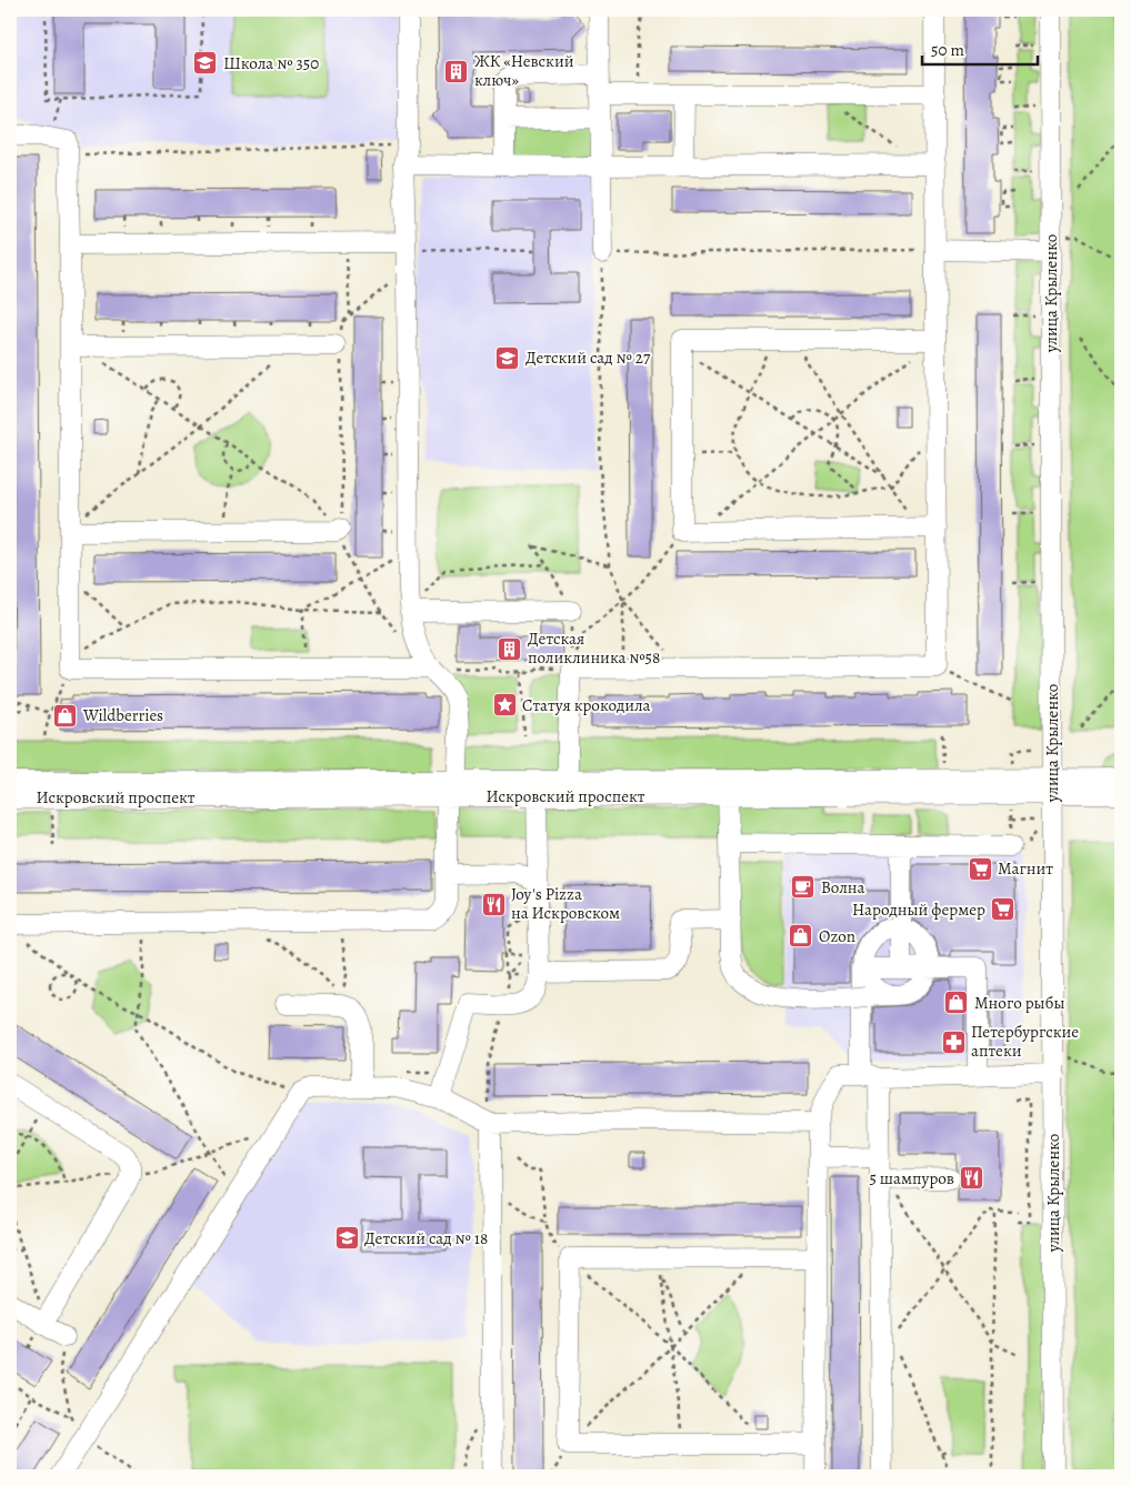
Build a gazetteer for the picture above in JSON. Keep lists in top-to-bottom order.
{
  "streets": {
    "street": ["улица Крыленко", "Искровский проспект"]
  },
  "crossings": [
    ["улица Крыленко", "Искровский проспект"]
  ],
  "places": {
    "school or university": ["Школа № 350", "Детский сад № 27", "Детский сад № 18"],
    "building": ["ЖК «Невский ключ»", "Детская поликлиника №58"],
    "place": ["Статуя крокодила"],
    "shop": ["Wildberries", "Ozon", "Много рыбы"],
    "supermarket": ["Магнит", "Народный фермер"],
    "cafe": ["Волна"],
    "restaurant": ["Joy's Pizza на Искровском", "5 шампуров"],
    "pharmacy": ["Петербургские аптеки"]
  },
  "scale_bar": "50 m"
}
